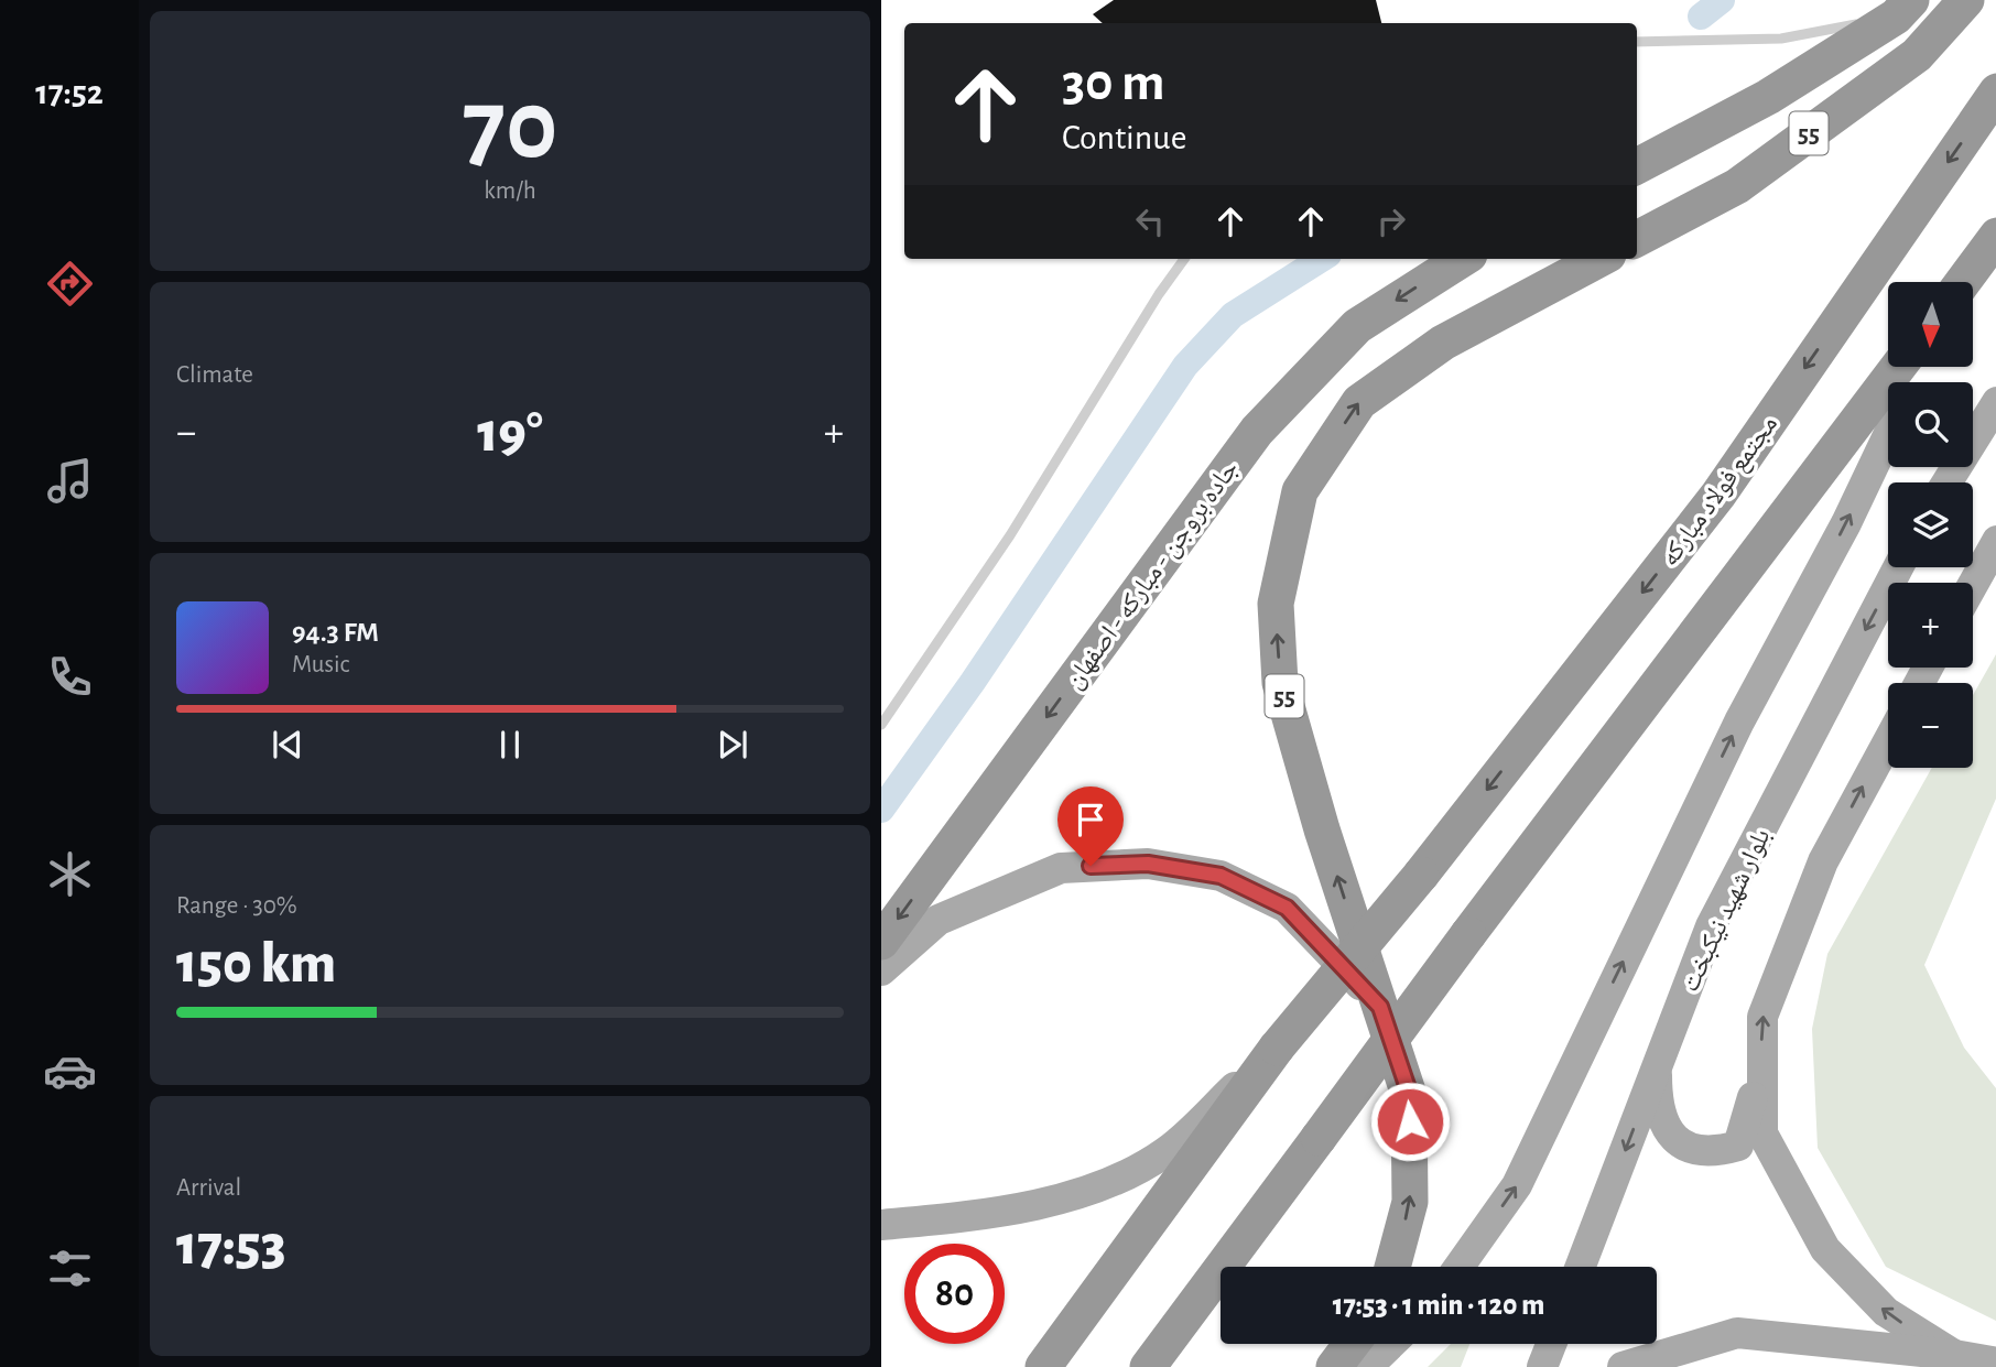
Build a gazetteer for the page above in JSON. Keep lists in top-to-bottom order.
{
  "streets": {
    "highway": ["55", "مجتمع فولاد مبارکه", "جاده بروجن - مبارکه - اصفهان"],
    "main road": ["بلوار شهید نیکبخت"]
  },
  "one_way": ["جاده بروجن - مبارکه - اصفهان"],
  "north": "bottom",
  "page": {
    "tabs": "17:52",
    "tile": [
      ["70", "km/h"],
      "Climate",
      ["Range · 30%", "150 km"],
      ["Arrival", "17:53"]
    ],
    "turn": ["30 m", "Continue"],
    "map_buttons": ["+", "−"],
    "heat": ["−", "19°", "+"],
    "song": ["94.3 FM", "Music"],
    "limit": "80",
    "trip": "17:53 · 1 min · 120 m"
  }
}
